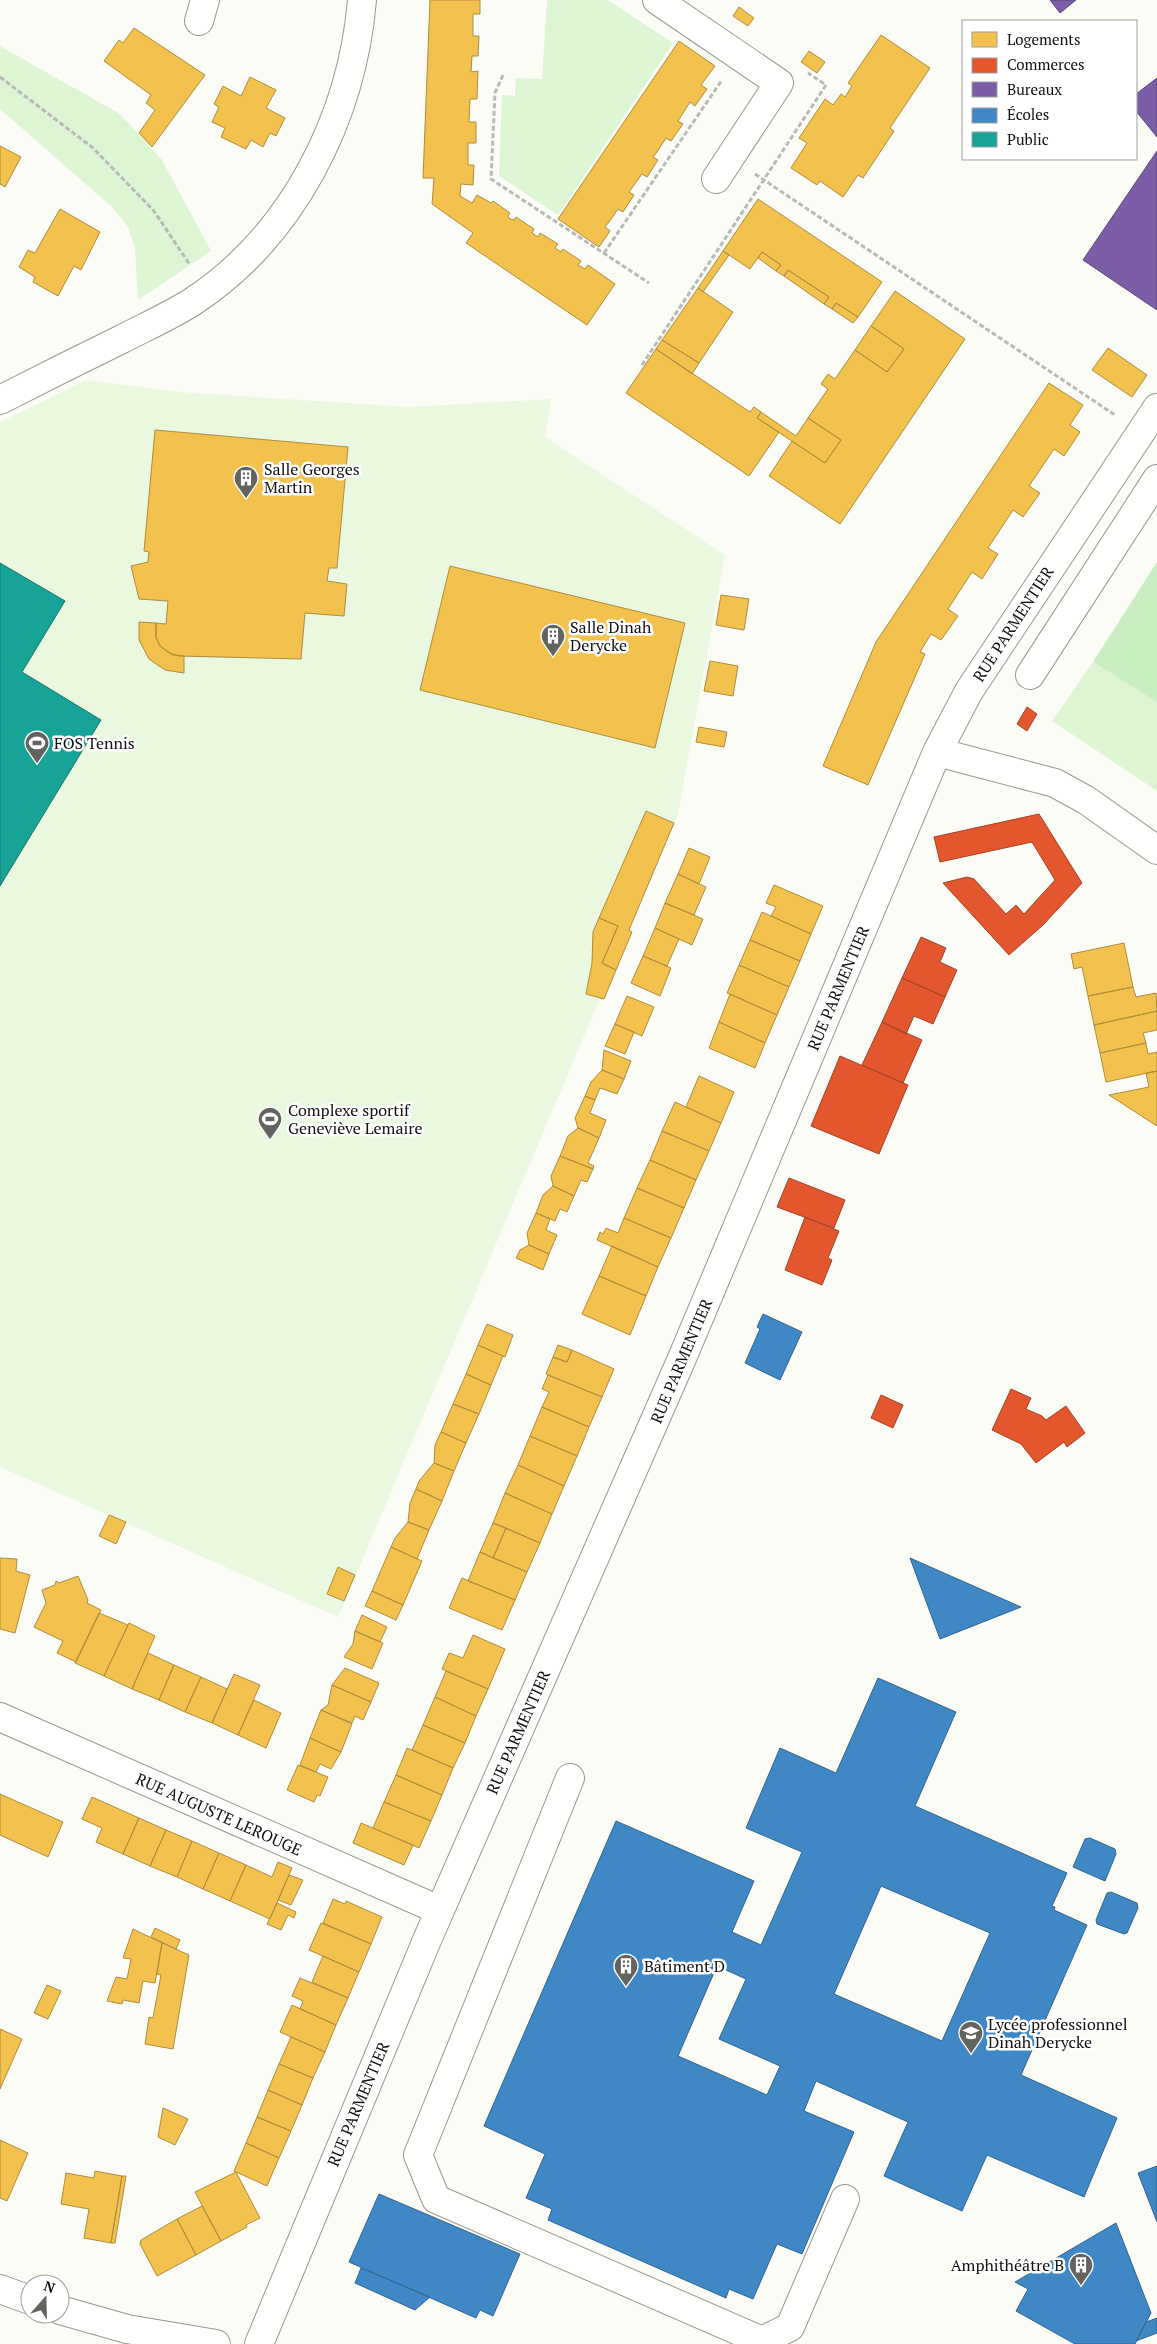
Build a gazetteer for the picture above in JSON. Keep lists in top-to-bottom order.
{
  "streets": {
    "street": ["RUE PARMENTIER", "RUE AUGUSTE LEROUGE"]
  },
  "crossings": [
    ["RUE PARMENTIER", "RUE AUGUSTE LEROUGE"]
  ],
  "places": {
    "building": [
      "Salle Georges Martin",
      "Salle Dinah Derycke",
      "Bâtiment D",
      "Amphithéâtre B"
    ],
    "sports": ["FOS Tennis", "Complexe sportif Geneviève Lemaire"],
    "school or university": ["Lycée professionnel Dinah Derycke"]
  },
  "legend": [
    "Logements",
    "Commerces",
    "Bureaux",
    "Écoles",
    "Public"
  ],
  "north": "top"
}
